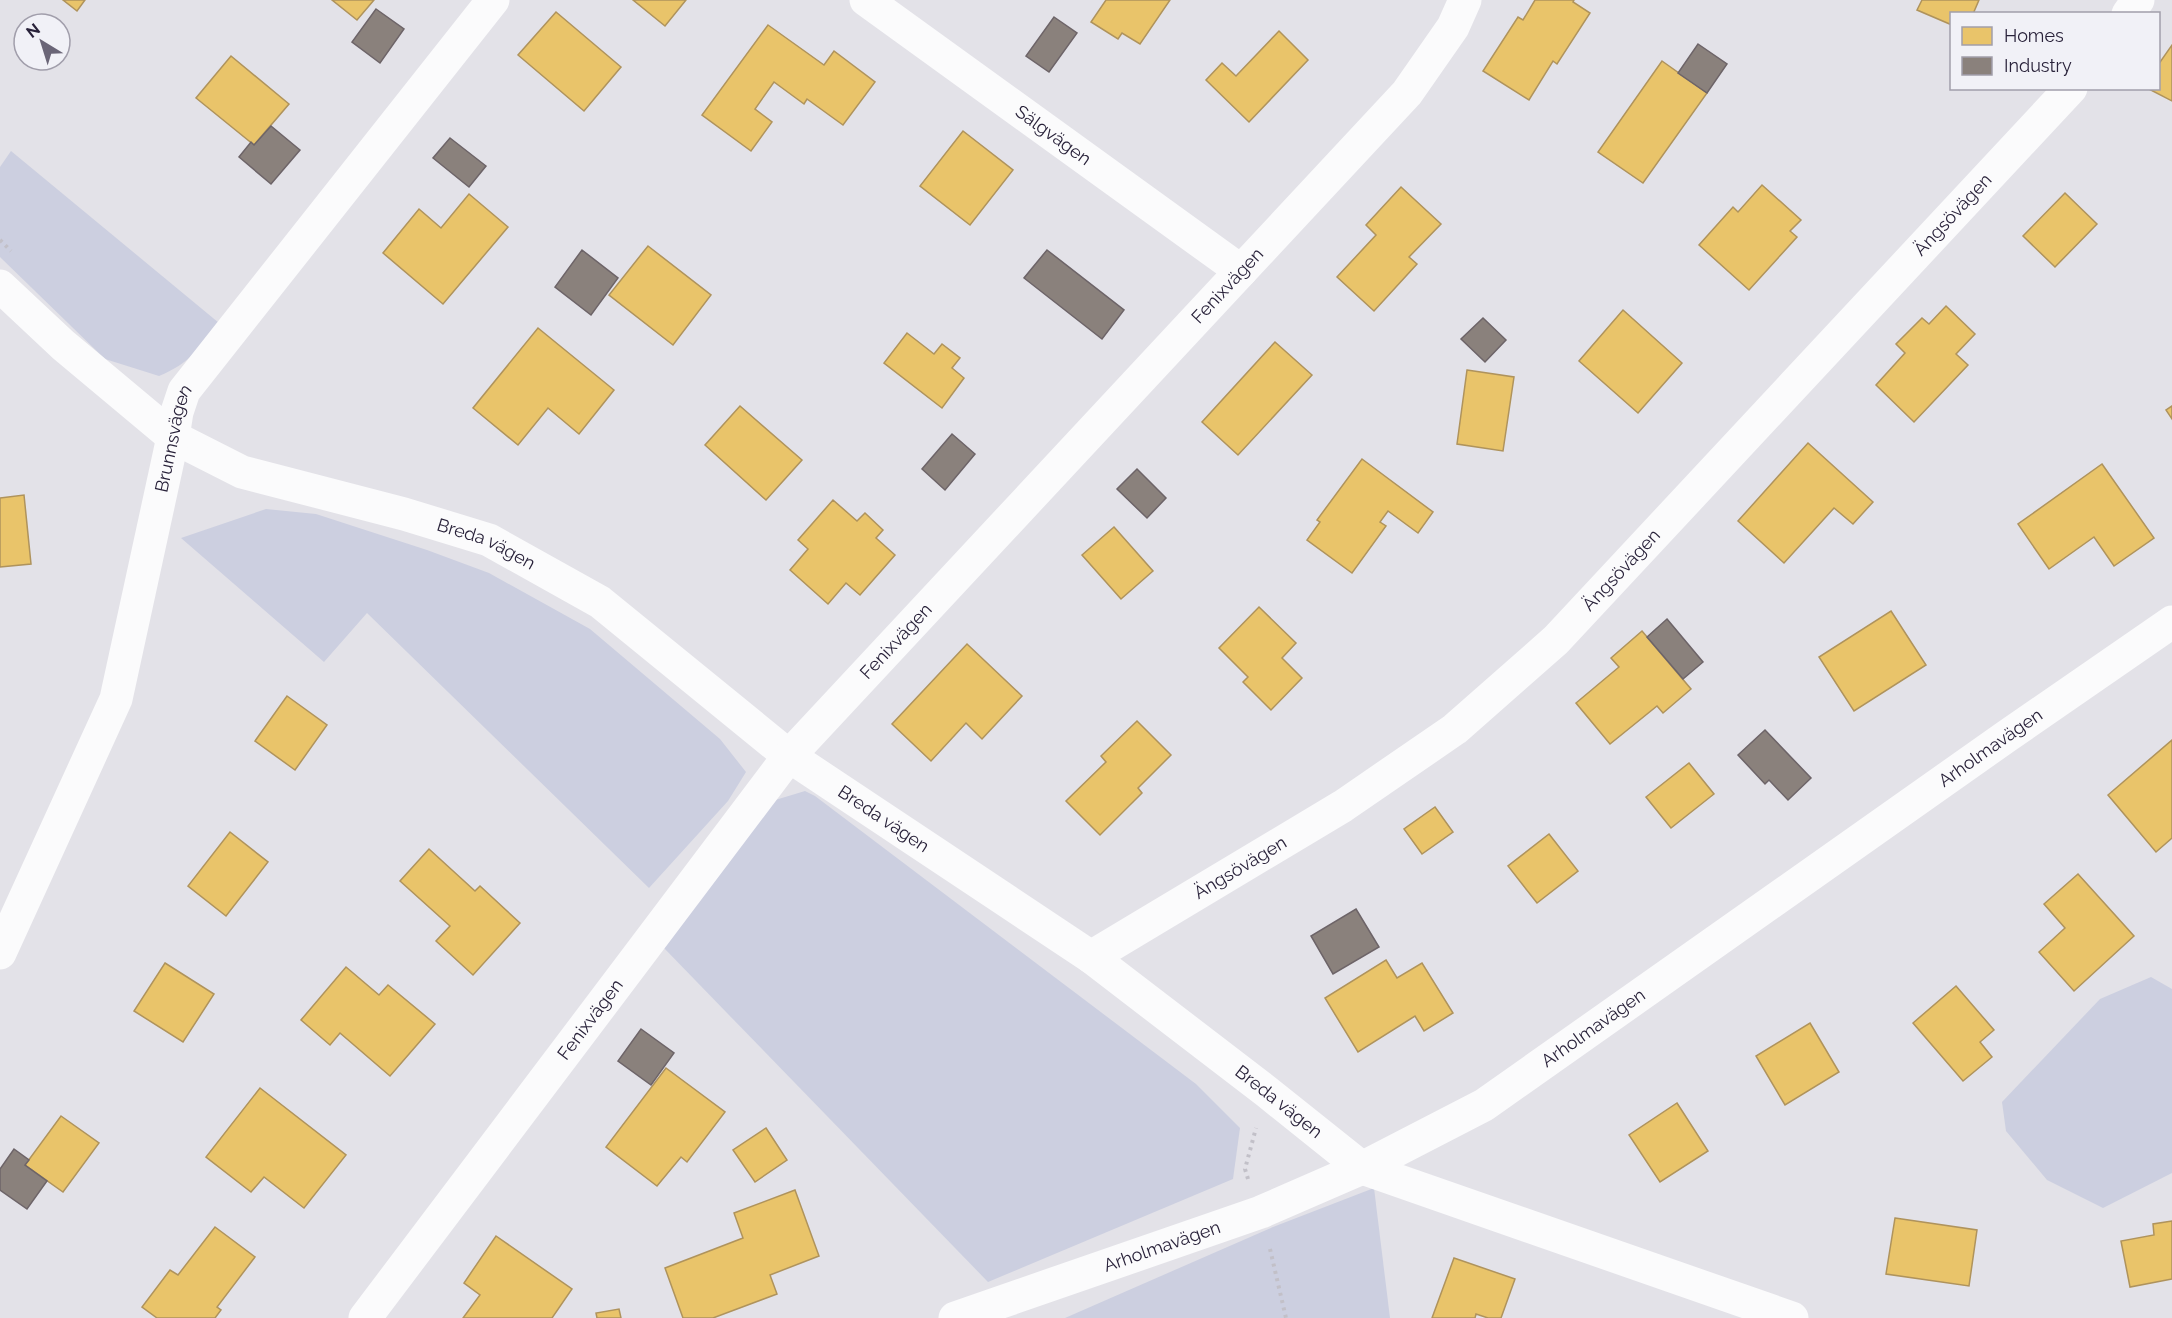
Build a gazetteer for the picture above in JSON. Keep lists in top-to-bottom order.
{
  "streets": {
    "street": [
      "Sälgvägen",
      "Ängsövägen",
      "Fenixvägen",
      "Brunnsvägen",
      "Breda vägen",
      "Arholmavägen"
    ]
  },
  "crossings": [
    ["Sälgvägen", "Fenixvägen"],
    ["Ängsövägen", "Breda vägen"],
    ["Fenixvägen", "Breda vägen"],
    ["Brunnsvägen", "Breda vägen"],
    ["Breda vägen", "Arholmavägen"]
  ],
  "legend": ["Homes", "Industry"],
  "north": "top left"
}
